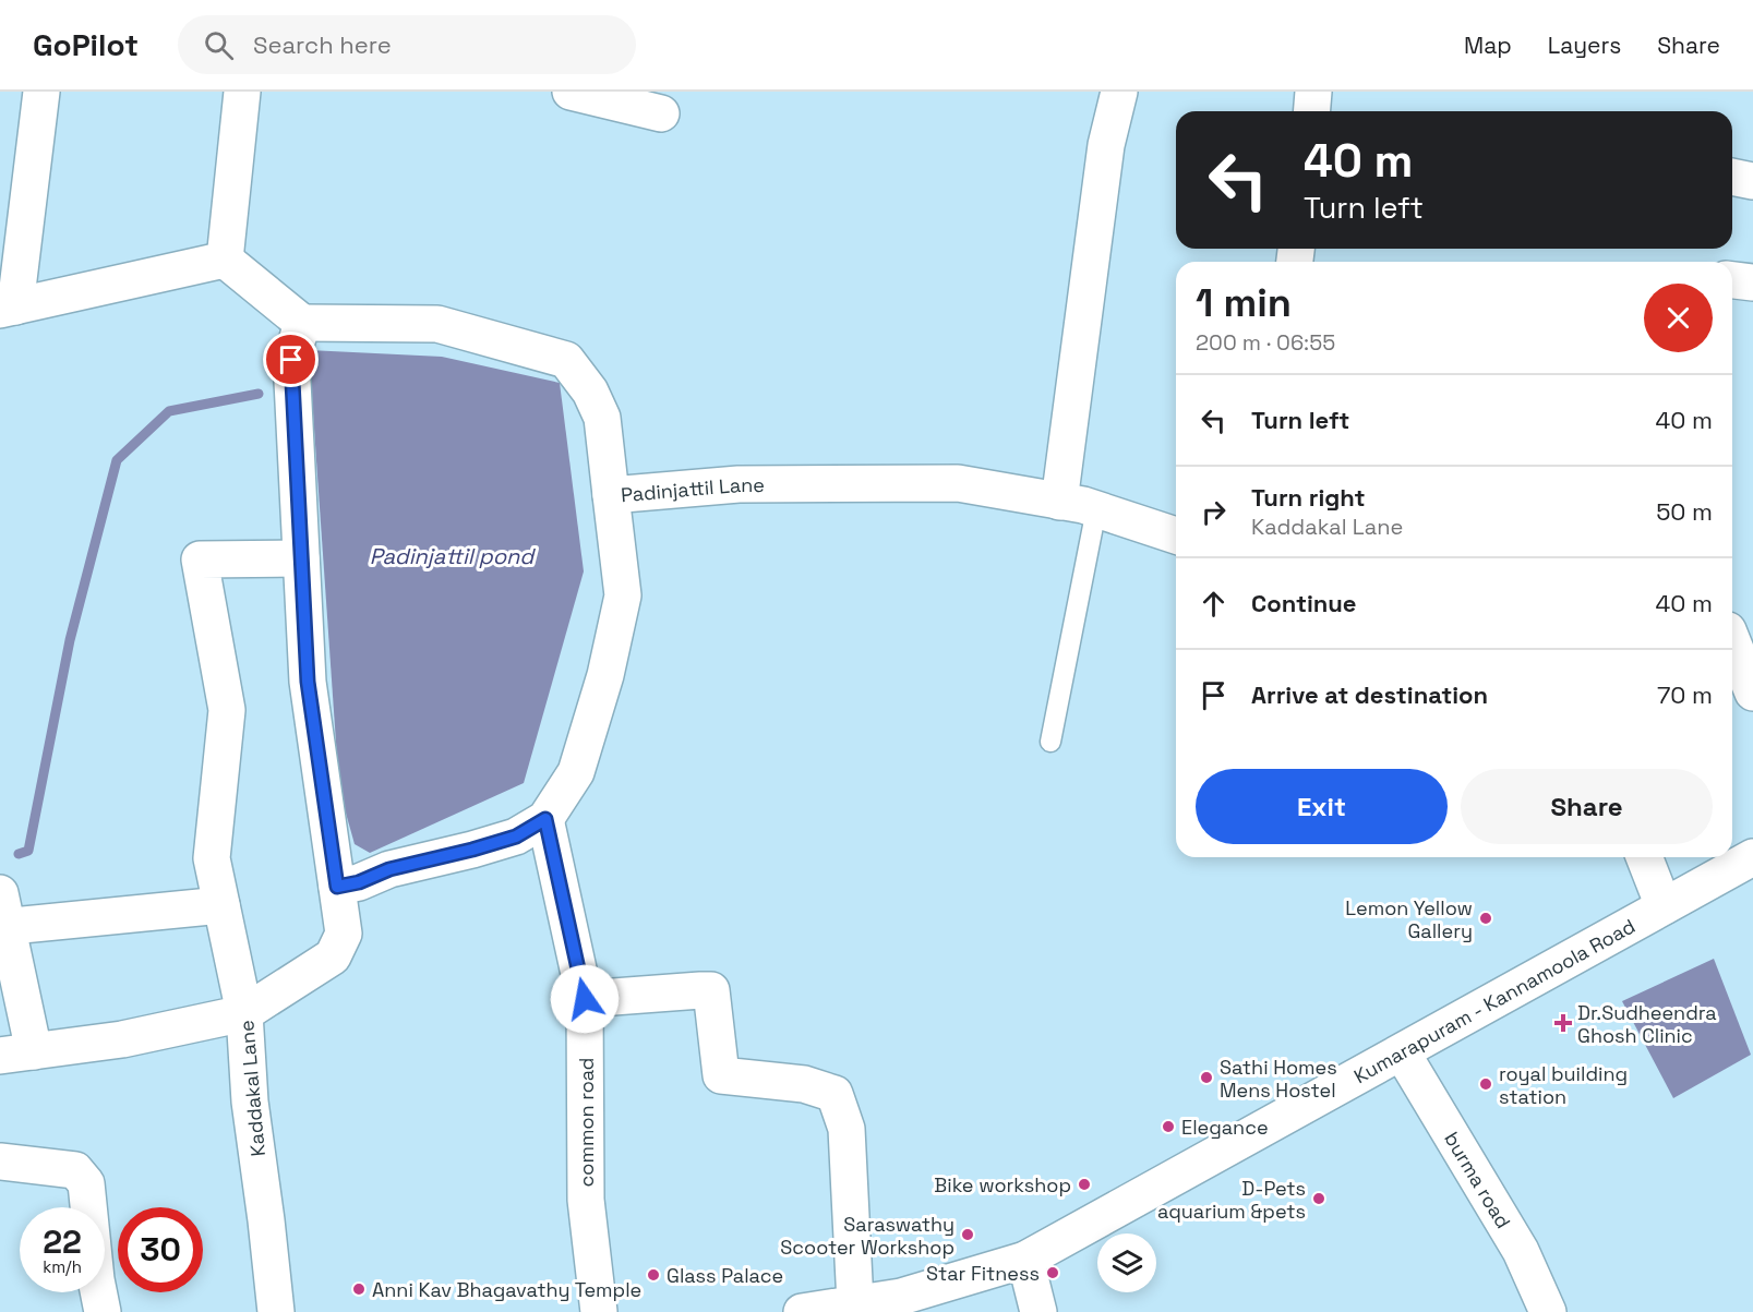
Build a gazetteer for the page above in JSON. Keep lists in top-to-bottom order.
{
  "streets": {
    "street": [
      "Padinjattil Lane",
      "Kumarapuram - Kannamoola Road",
      "Kaddakal Lane",
      "common road",
      "burma road"
    ]
  },
  "crossings": [
    ["Padinjattil Lane", "Kaddakal Lane"],
    ["Kumarapuram - Kannamoola Road", "burma road"]
  ],
  "water": ["Padinjattil pond"],
  "places": {
    "other": [
      "Lemon Yellow Gallery",
      "Sathi Homes Mens Hostel",
      "royal building station",
      "Elegance",
      "Bike workshop",
      "D-Pets aquarium &pets",
      "Saraswathy Scooter Workshop",
      "Star Fitness",
      "Glass Palace",
      "Anni Kav Bhagavathy Temple"
    ],
    "health": ["Dr.Sudheendra Ghosh Clinic"]
  },
  "page": {
    "header": "GoPilot",
    "search": "Search here",
    "nav": ["Map", "Layers", "Share"],
    "turn": ["40 m", "Turn left"],
    "heading": ["1 min", "200 m · 06:55"],
    "list": [
      {
        "name": "Turn left",
        "value": "40 m"
      },
      {
        "name": "Turn right",
        "note": "Kaddakal Lane",
        "value": "50 m"
      },
      {
        "name": "Continue",
        "value": "40 m"
      },
      {
        "name": "Arrive at destination",
        "value": "70 m"
      }
    ],
    "buttons": ["Exit", "Share"],
    "speed": "22 km/h",
    "limit": "30"
  }
}
